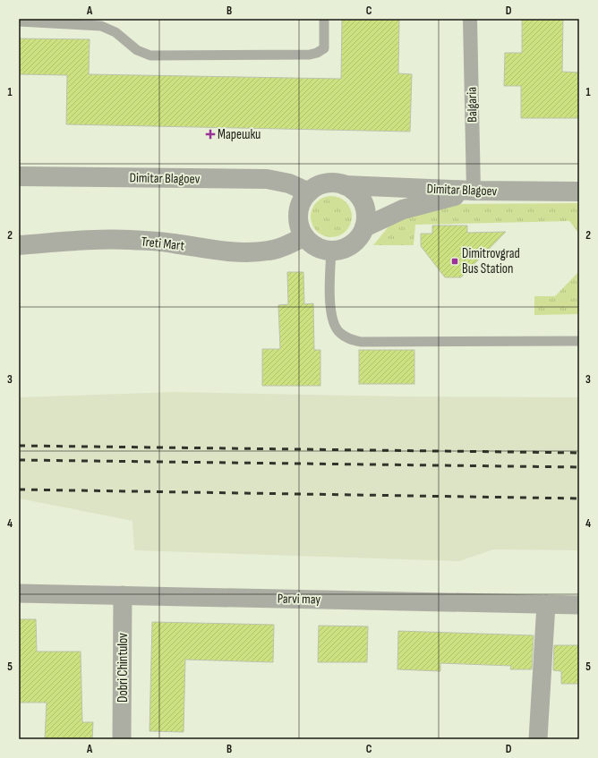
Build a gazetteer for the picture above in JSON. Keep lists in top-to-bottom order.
{
  "streets": {
    "street": [
      "Balgaria",
      "Dimitar Blagoev",
      "Treti Mart",
      "Parvi may",
      "Dobri Chintulov"
    ]
  },
  "crossings": [
    ["Balgaria", "Dimitar Blagoev"],
    ["Dimitar Blagoev", "Treti Mart"],
    ["Parvi may", "Dobri Chintulov"]
  ],
  "places": {
    "health": ["Марешки"],
    "transit": ["Dimitrovgrad Bus Station"]
  },
  "grid": {
    "columns": [
      "A",
      "B",
      "C",
      "D"
    ],
    "rows": [
      "1",
      "2",
      "3",
      "4",
      "5"
    ]
  }
}
